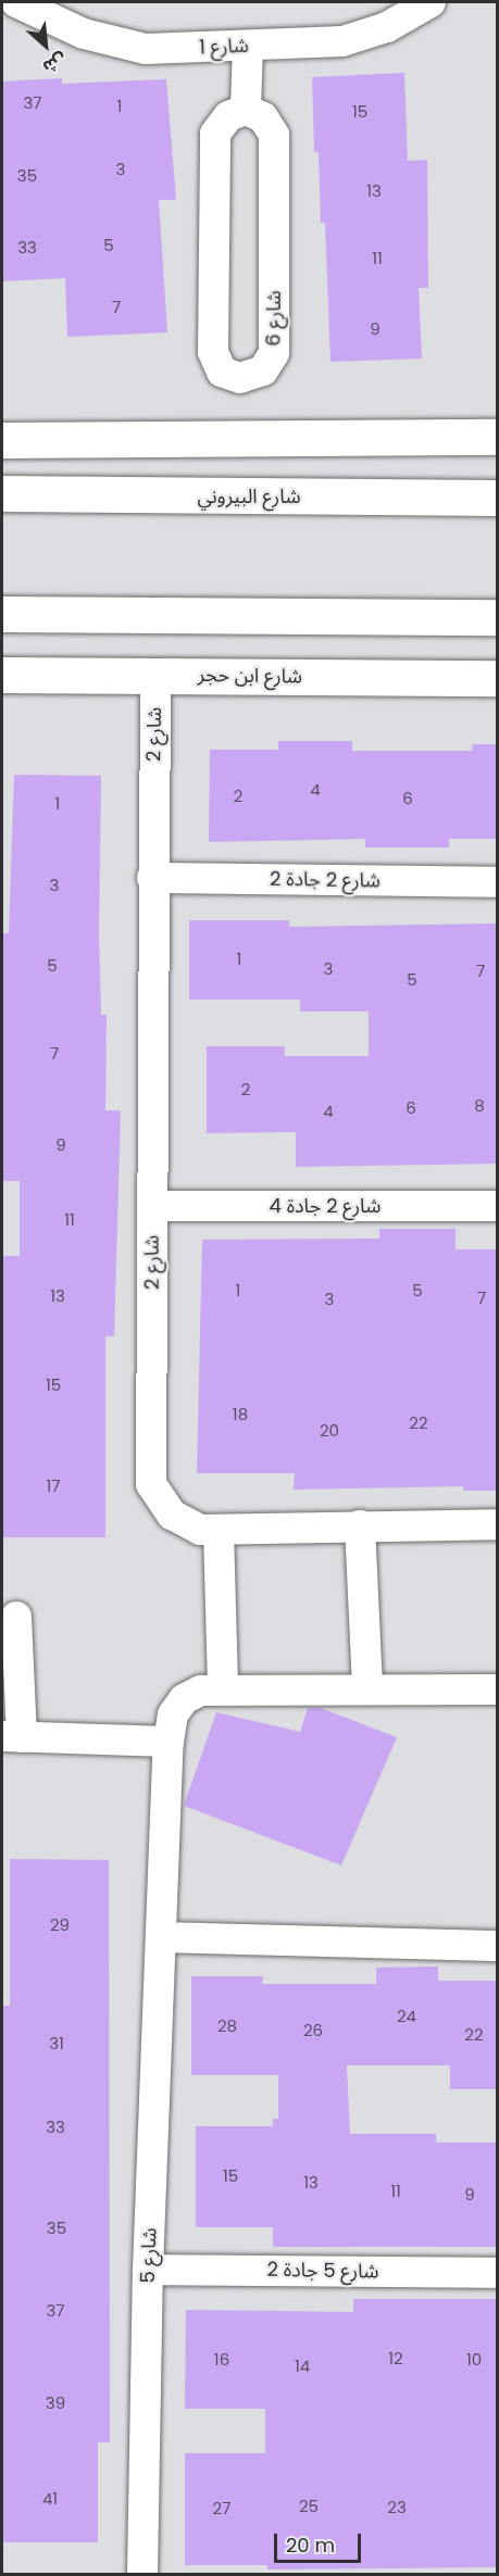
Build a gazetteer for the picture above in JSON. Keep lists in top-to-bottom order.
{
  "streets": {
    "street": [
      "شارع 1",
      "شارع 6",
      "شارع البيروني",
      "شارع ابن حجر",
      "شارع 2",
      "شارع 2 جادة 2",
      "شارع 2 جادة 4",
      "شارع 5",
      "شارع 5 جادة 2"
    ]
  },
  "crossings": [
    ["شارع ابن حجر", "شارع 2"],
    ["شارع 2", "شارع 2 جادة 2"],
    ["شارع 2", "شارع 2 جادة 4"],
    ["شارع 5", "شارع 5 جادة 2"]
  ],
  "house_numbers": [
    "37",
    "1",
    "15",
    "3",
    "35",
    "13",
    "5",
    "33",
    "11",
    "7",
    "9",
    "4",
    "2",
    "6",
    "1",
    "3",
    "1",
    "5",
    "3",
    "7",
    "5",
    "7",
    "2",
    "8",
    "6",
    "4",
    "9",
    "11",
    "1",
    "5",
    "13",
    "7",
    "3",
    "15",
    "18",
    "22",
    "20",
    "17",
    "29",
    "24",
    "28",
    "26",
    "22",
    "31",
    "33",
    "15",
    "13",
    "11",
    "9",
    "35",
    "37",
    "12",
    "16",
    "10",
    "14",
    "39",
    "41",
    "25",
    "23",
    "27"
  ],
  "scale_bar": "20 m",
  "north": "bottom right"
}
